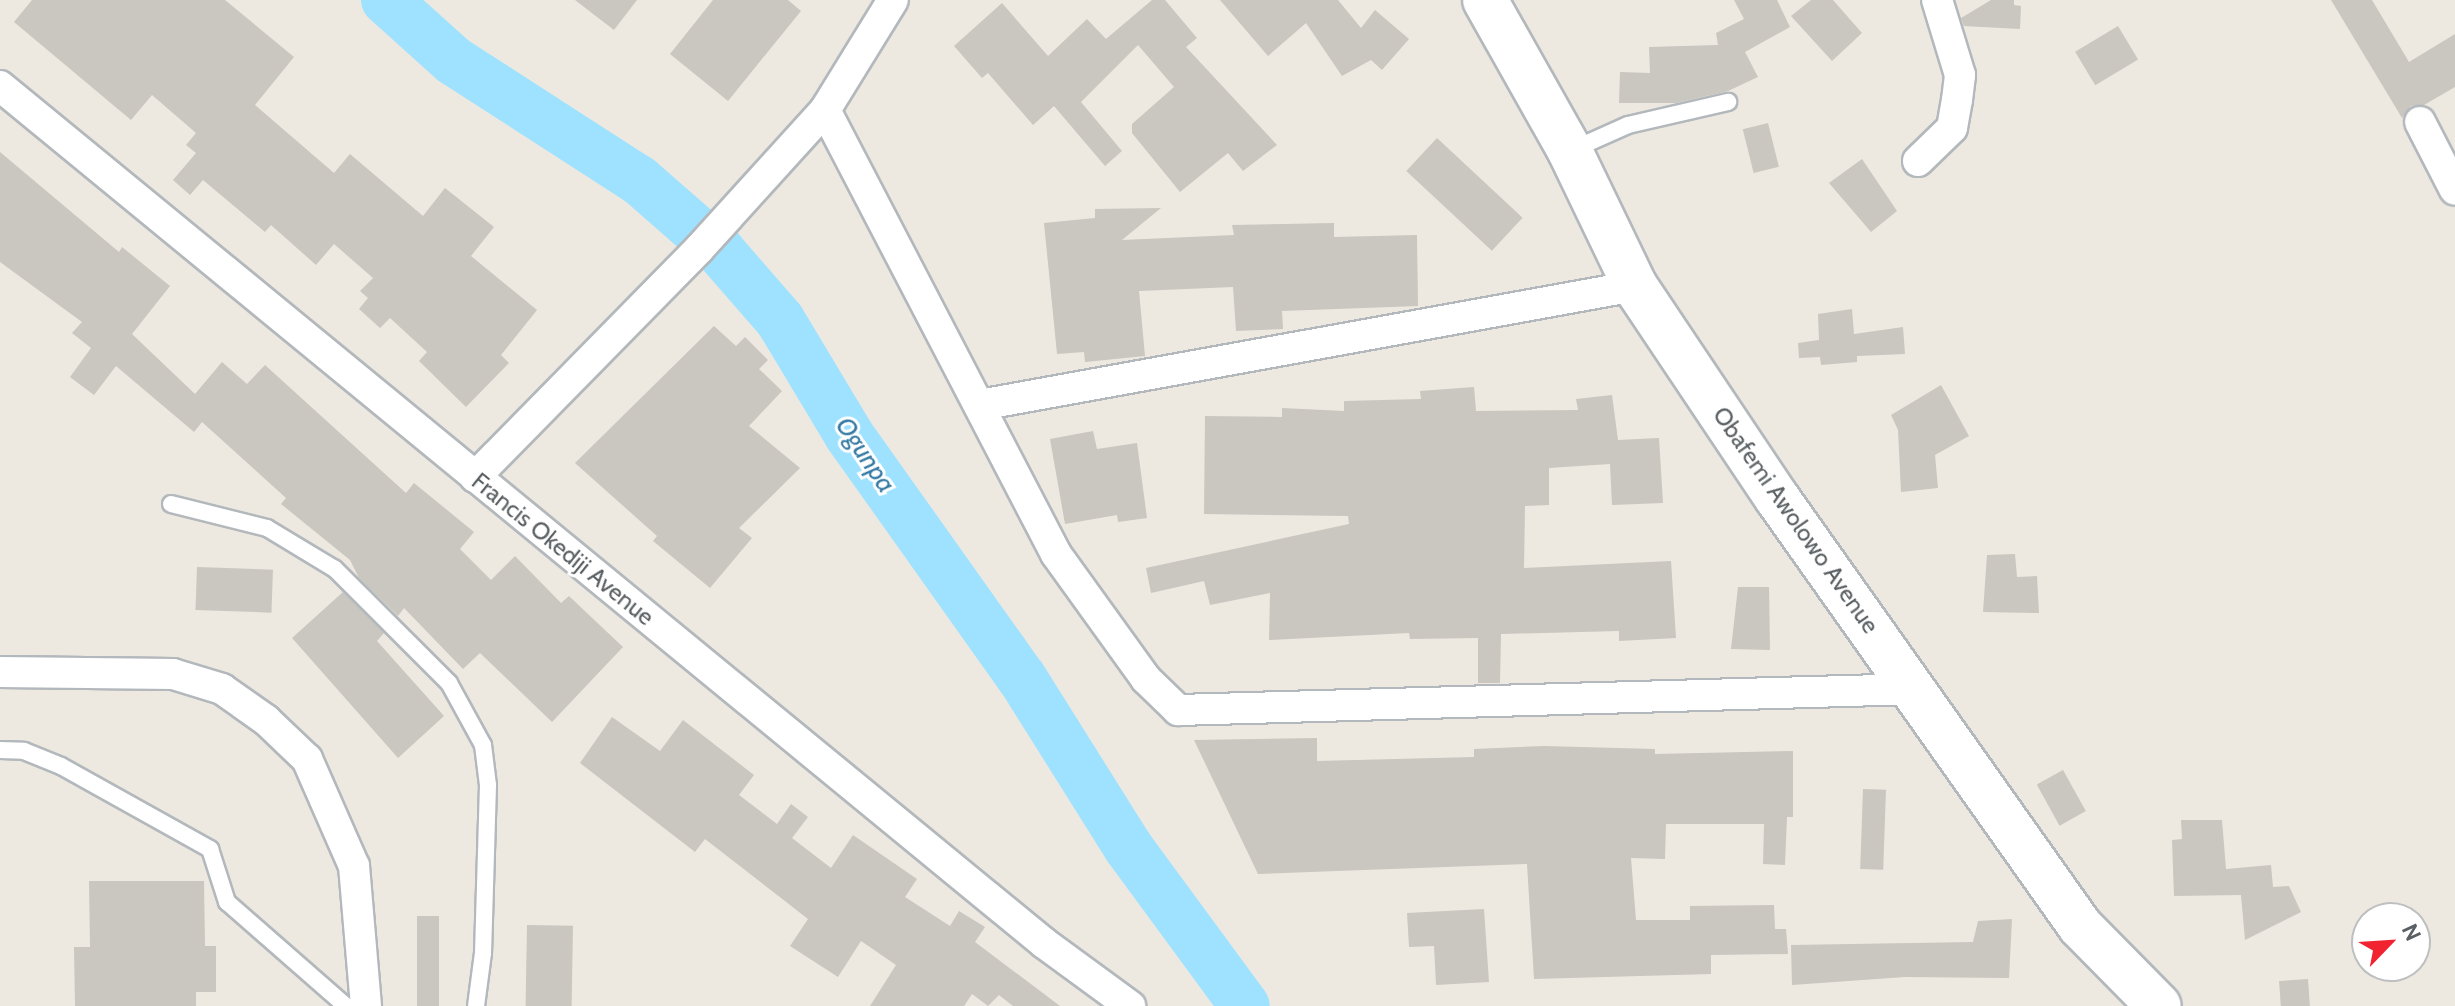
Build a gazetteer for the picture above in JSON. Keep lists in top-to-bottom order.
{
  "streets": {
    "main road": ["Obafemi Awolowo Avenue"],
    "street": ["Francis Okediji Avenue"]
  },
  "water": ["Ogunpa"],
  "north": "top right"
}
